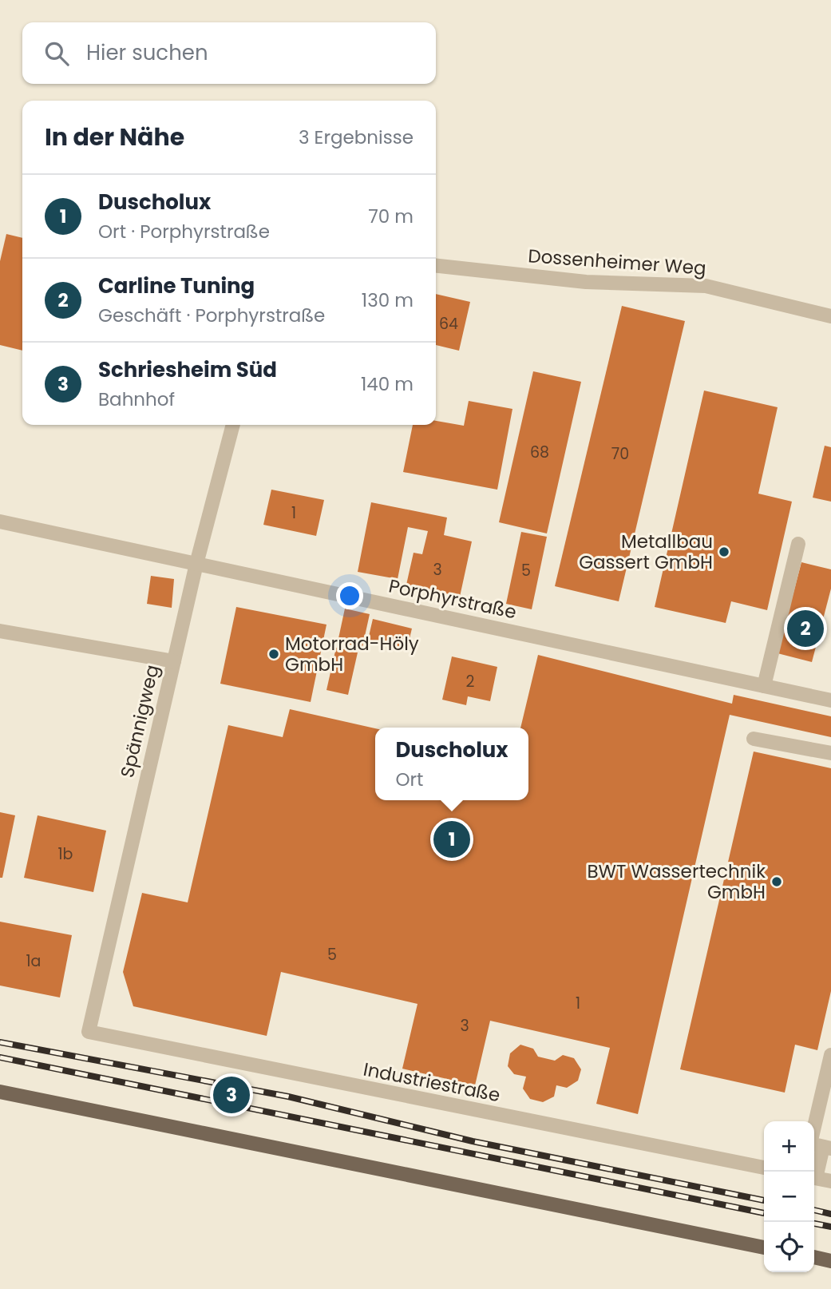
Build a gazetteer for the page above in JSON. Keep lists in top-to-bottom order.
{
  "streets": {
    "street": [
      "Dossenheimer Weg",
      "Porphyrstraße",
      "Spännigweg",
      "Industriestraße"
    ]
  },
  "crossings": [
    ["Porphyrstraße", "Spännigweg"],
    ["Spännigweg", "Industriestraße"]
  ],
  "places": ["Metallbau Gassert GmbH", "Motorrad-Höly GmbH", "BWT Wassertechnik GmbH"],
  "house_numbers": [
    "64",
    "68",
    "70",
    "1",
    "3",
    "5",
    "2",
    "1b",
    "5",
    "1a",
    "1",
    "3"
  ],
  "page": {
    "search": "Hier suchen",
    "heading": ["In der Nähe", "3 Ergebnisse"],
    "list": [
      {
        "mark": "1",
        "name": "Duscholux",
        "note": "Ort · Porphyrstraße",
        "value": "70 m"
      },
      {
        "mark": "2",
        "name": "Carline Tuning",
        "note": "Geschäft · Porphyrstraße",
        "value": "130 m"
      },
      {
        "mark": "3",
        "name": "Schriesheim Süd",
        "note": "Bahnhof",
        "value": "140 m"
      }
    ],
    "pins": ["2", "1", "3"],
    "popup": ["Duscholux", "Ort"],
    "map_buttons": ["+", "−"]
  }
}
